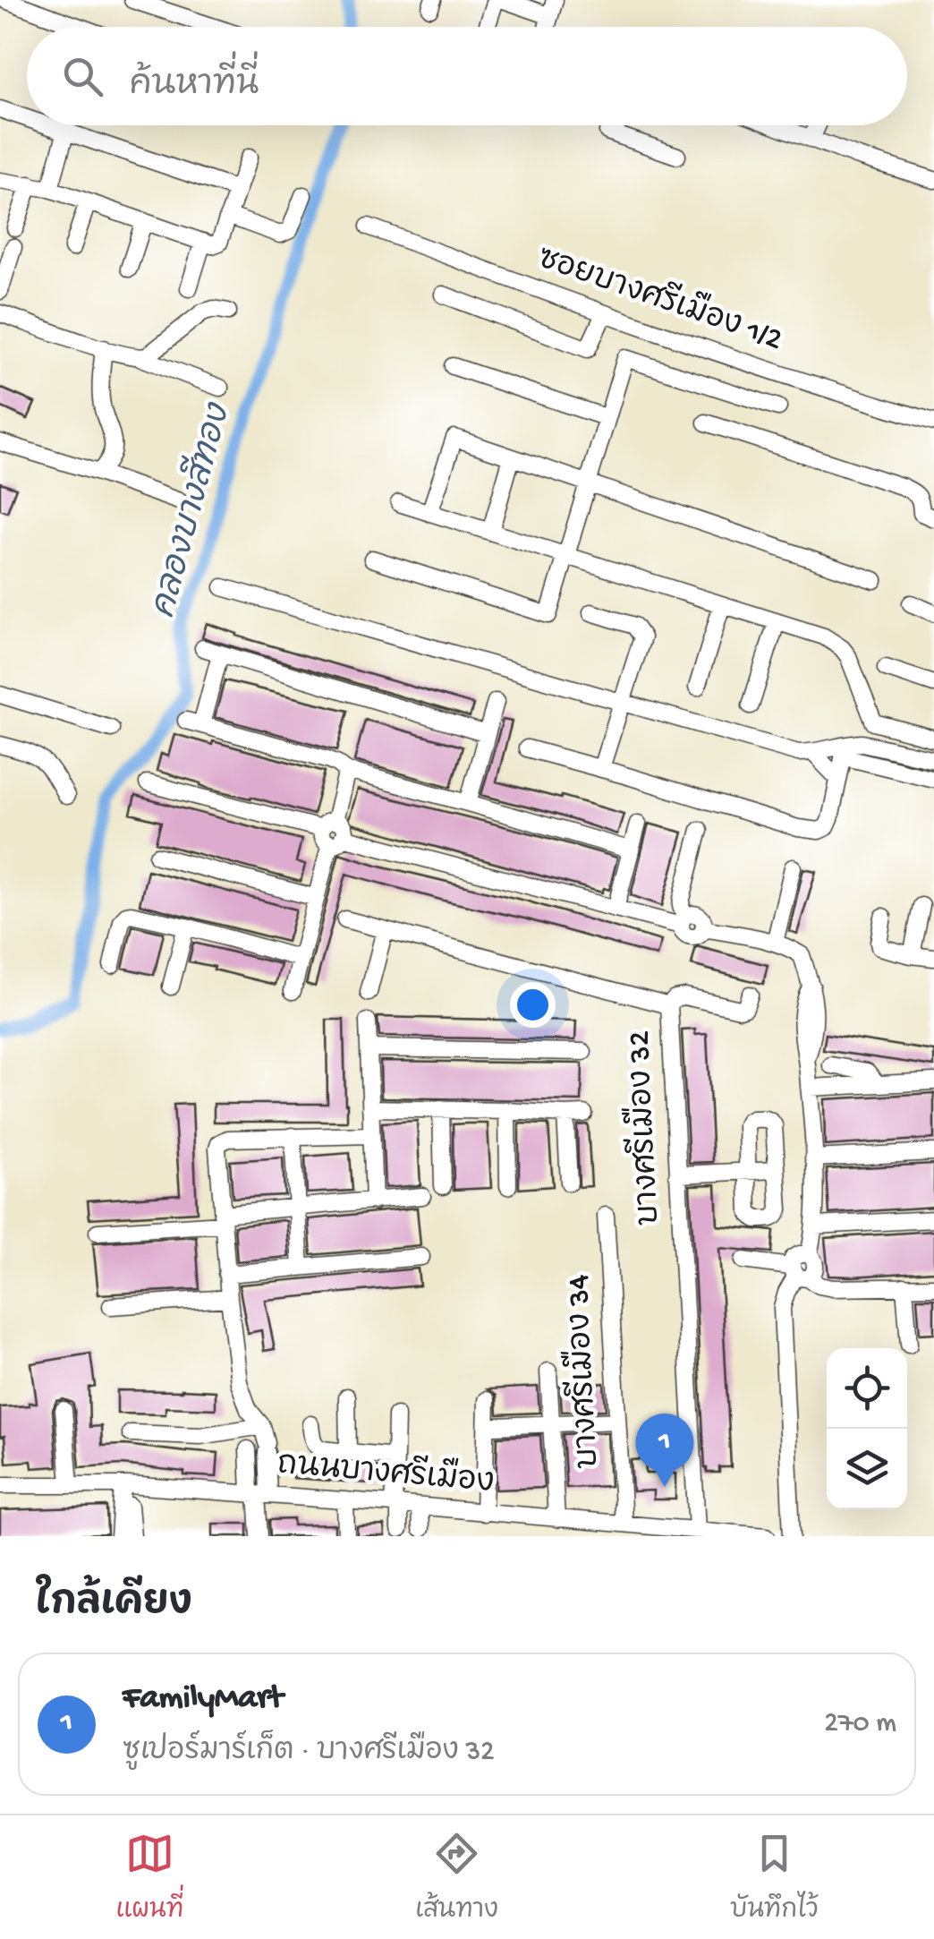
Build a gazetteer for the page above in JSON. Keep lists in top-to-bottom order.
{
  "streets": {
    "street": [
      "ซอยบางศรีเมือง 1/2",
      "บางศรีเมือง 32",
      "บางศรีเมือง 34",
      "ถนนบางศรีเมือง"
    ]
  },
  "crossings": [
    ["บางศรีเมือง 32", "ถนนบางศรีเมือง"],
    ["บางศรีเมือง 34", "ถนนบางศรีเมือง"]
  ],
  "water": ["คลองบางสีทอง"],
  "page": {
    "search": "ค้นหาที่นี่",
    "pins": "1",
    "heading": "ใกล้เคียง",
    "list": [
      {
        "mark": "1",
        "name": "FamilyMart",
        "note": "ซูเปอร์มาร์เก็ต · บางศรีเมือง 32",
        "value": "270 m"
      }
    ],
    "nav": ["แผนที่", "เส้นทาง", "บันทึกไว้"]
  }
}
